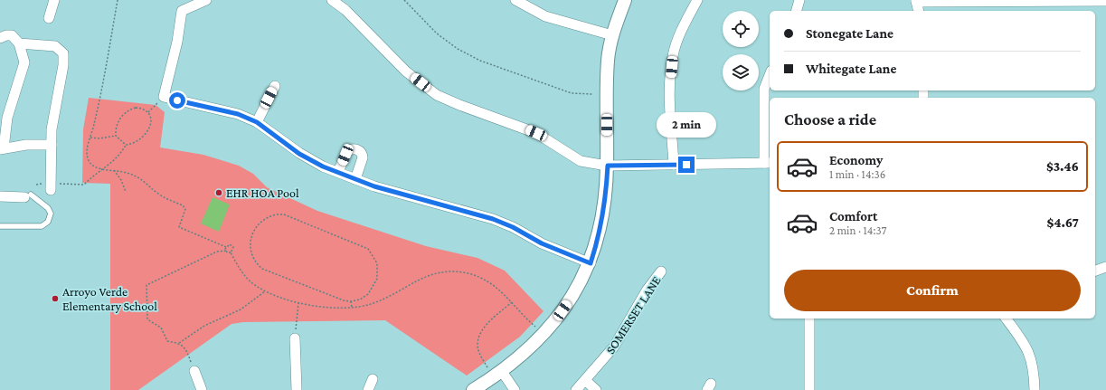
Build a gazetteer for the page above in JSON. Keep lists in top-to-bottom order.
{
  "streets": {
    "street": ["SOMERSET LANE"]
  },
  "places": ["EHR HOA Pool", "Arroyo Verde Elementary School"],
  "page": {
    "banner": ["Stonegate Lane", "Whitegate Lane"],
    "heading": "Choose a ride",
    "bubble": "2 min",
    "list": [
      {
        "name": "Economy",
        "note": "1 min · 14:36",
        "value": "$3.46"
      },
      {
        "name": "Comfort",
        "note": "2 min · 14:37",
        "value": "$4.67"
      }
    ],
    "buttons": "Confirm"
  }
}
